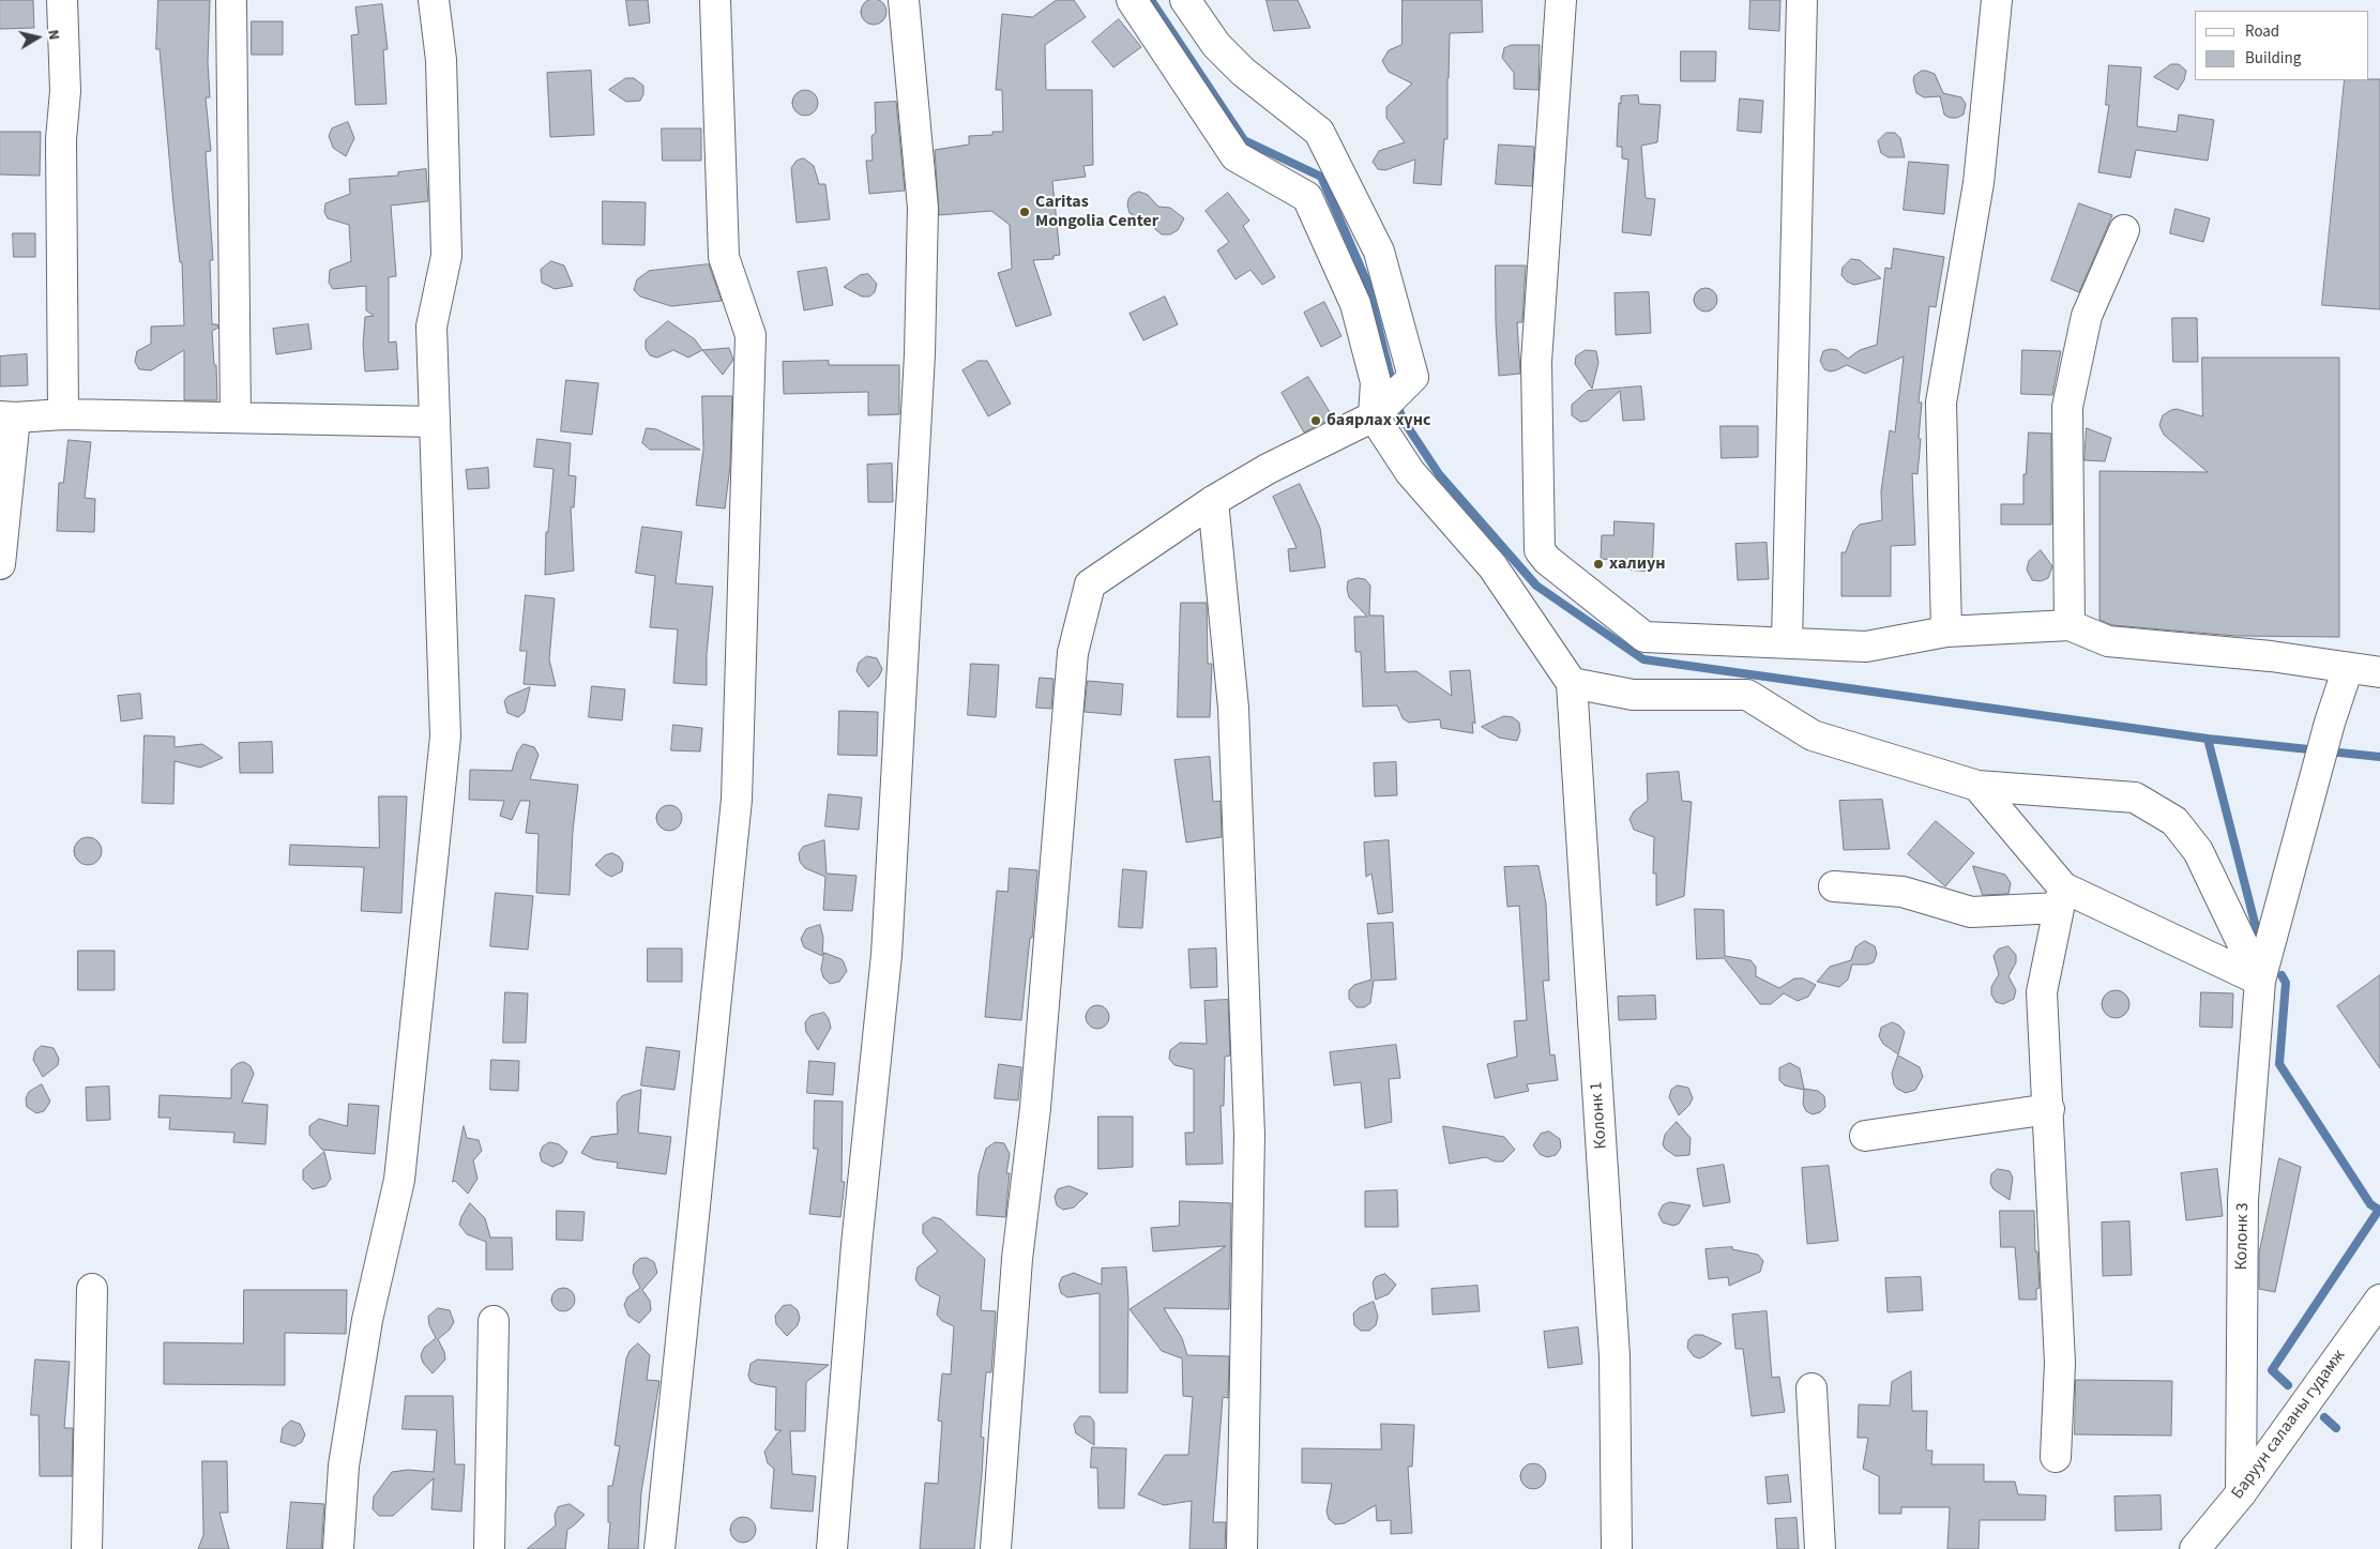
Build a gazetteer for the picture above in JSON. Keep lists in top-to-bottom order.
{
  "streets": {
    "street": ["Колонк 1", "Колонк 3", "Баруун салааны гудамж"]
  },
  "crossings": [
    ["Колонк 3", "Баруун салааны гудамж"]
  ],
  "places": ["Caritas Mongolia Center", "баярлах хүнс", "халиун"],
  "legend": ["Road", "Building"],
  "north": "right"
}
